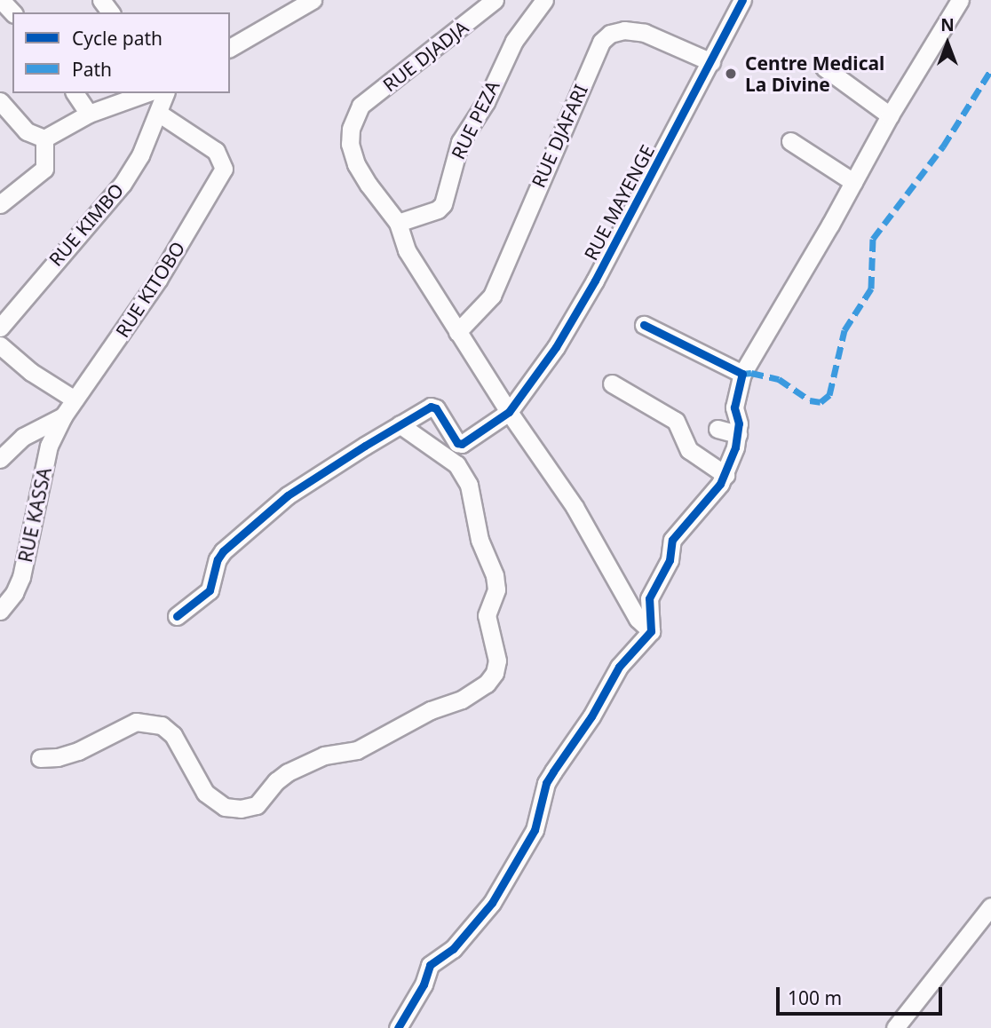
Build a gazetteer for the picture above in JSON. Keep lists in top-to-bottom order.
{
  "streets": {
    "street": [
      "RUE DJADJA",
      "RUE PEZA",
      "RUE DJAFARI",
      "RUE MAYENGE",
      "RUE KIMBO",
      "RUE KITOBO",
      "RUE KASSA"
    ]
  },
  "crossings": [
    ["RUE DJADJA", "RUE PEZA"],
    ["RUE DJAFARI", "RUE MAYENGE"],
    ["RUE KIMBO", "RUE KITOBO"],
    ["RUE KITOBO", "RUE KASSA"]
  ],
  "places": ["Centre Medical La Divine"],
  "legend": ["Cycle path", "Path"],
  "scale_bar": "100 m",
  "north": "top"
}
